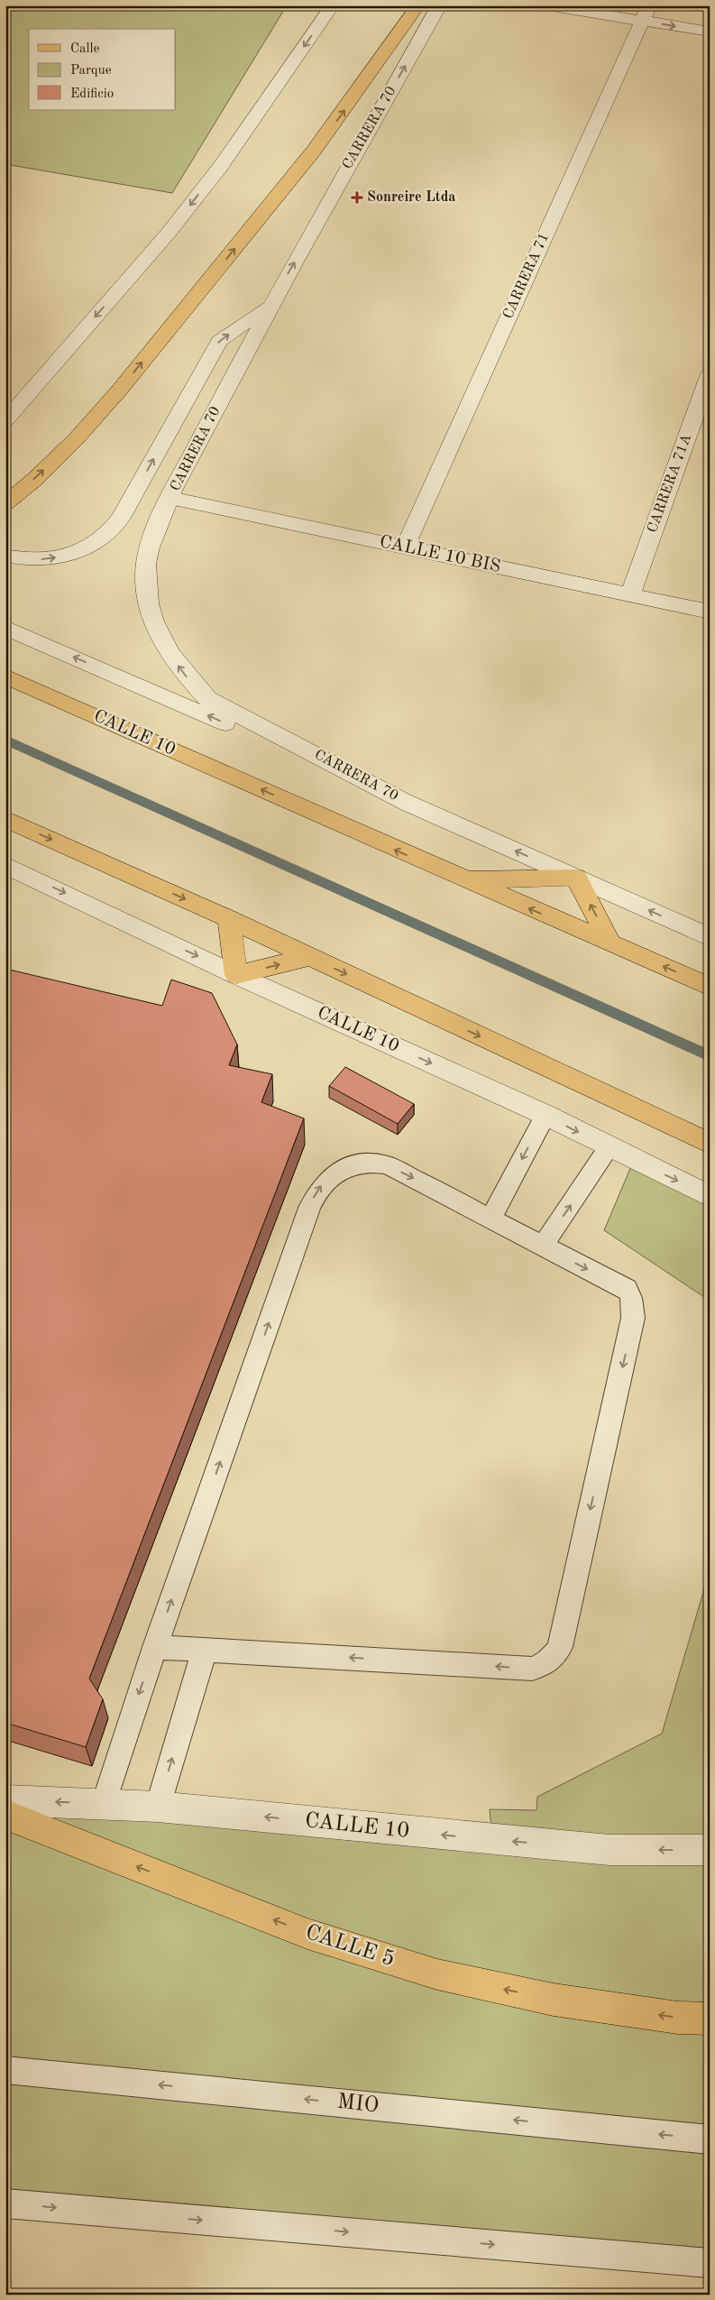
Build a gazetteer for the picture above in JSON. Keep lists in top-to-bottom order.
{
  "streets": {
    "main road": ["CALLE 10", "CALLE 5"],
    "street": [
      "CARRERA 70",
      "CARRERA 71",
      "CARRERA 71A",
      "CALLE 10 BIS"
    ],
    "lane": ["MIO"]
  },
  "crossings": [
    ["CARRERA 70", "CALLE 10 BIS"],
    ["CARRERA 71", "CALLE 10 BIS"],
    ["CARRERA 71A", "CALLE 10 BIS"]
  ],
  "one_way": ["CALLE 5"],
  "places": {
    "health": ["Sonreire Ltda"]
  },
  "legend": ["Calle", "Parque", "Edificio"]
}
